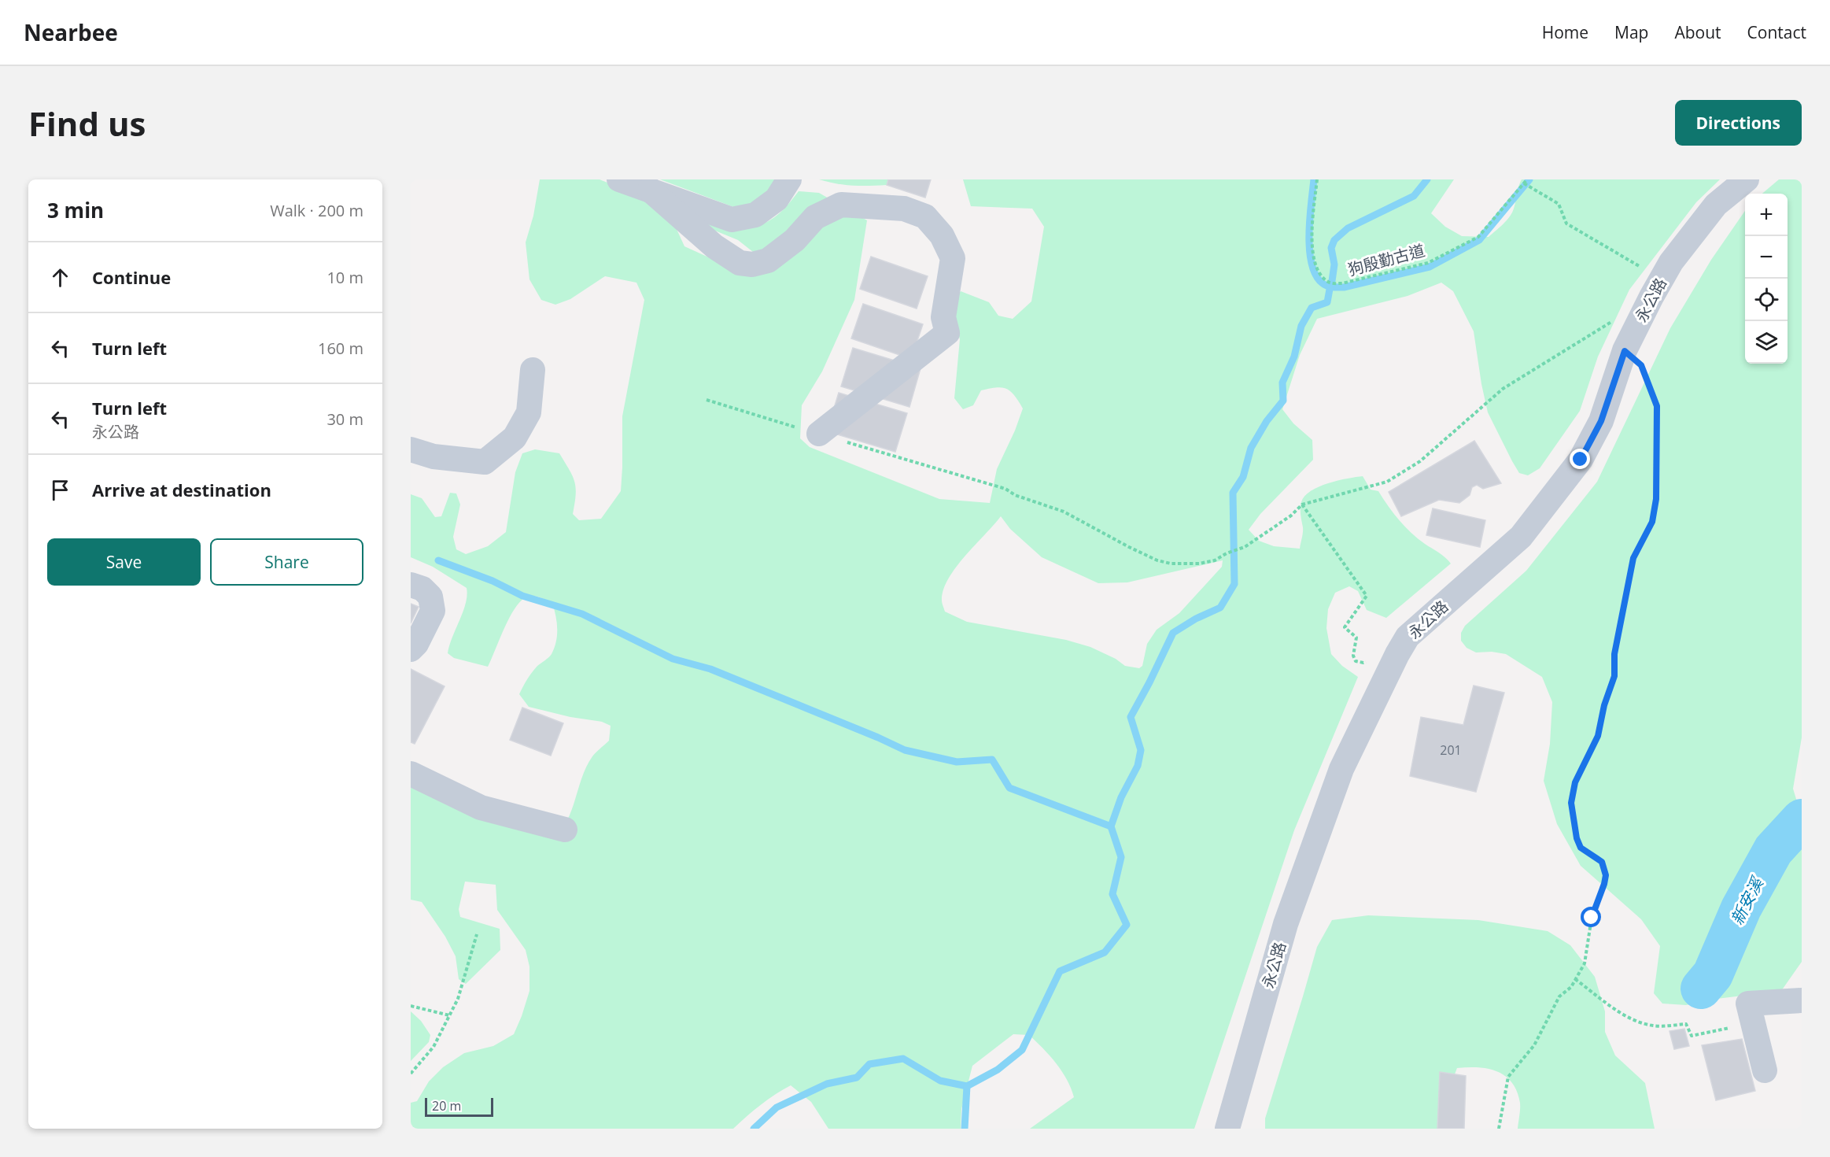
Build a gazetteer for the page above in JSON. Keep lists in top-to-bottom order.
{
  "streets": {
    "street": ["永公路"],
    "path": ["狗殷勤古道"]
  },
  "water": ["新安溪"],
  "house_numbers": ["201"],
  "scale_bar": "20 m",
  "page": {
    "header": "Nearbee",
    "nav": [
      "Home",
      "Map",
      "About",
      "Contact"
    ],
    "buttons": [
      "Directions",
      ["Save", "Share"]
    ],
    "title": "Find us",
    "heading": ["3 min", "Walk · 200 m"],
    "map_buttons": ["+", "−"],
    "list": [
      ["Continue", "10 m"],
      ["Turn left", "160 m"],
      ["Turn left", "永公路", "30 m"],
      "Arrive at destination"
    ],
    "scale": "20 m"
  }
}
